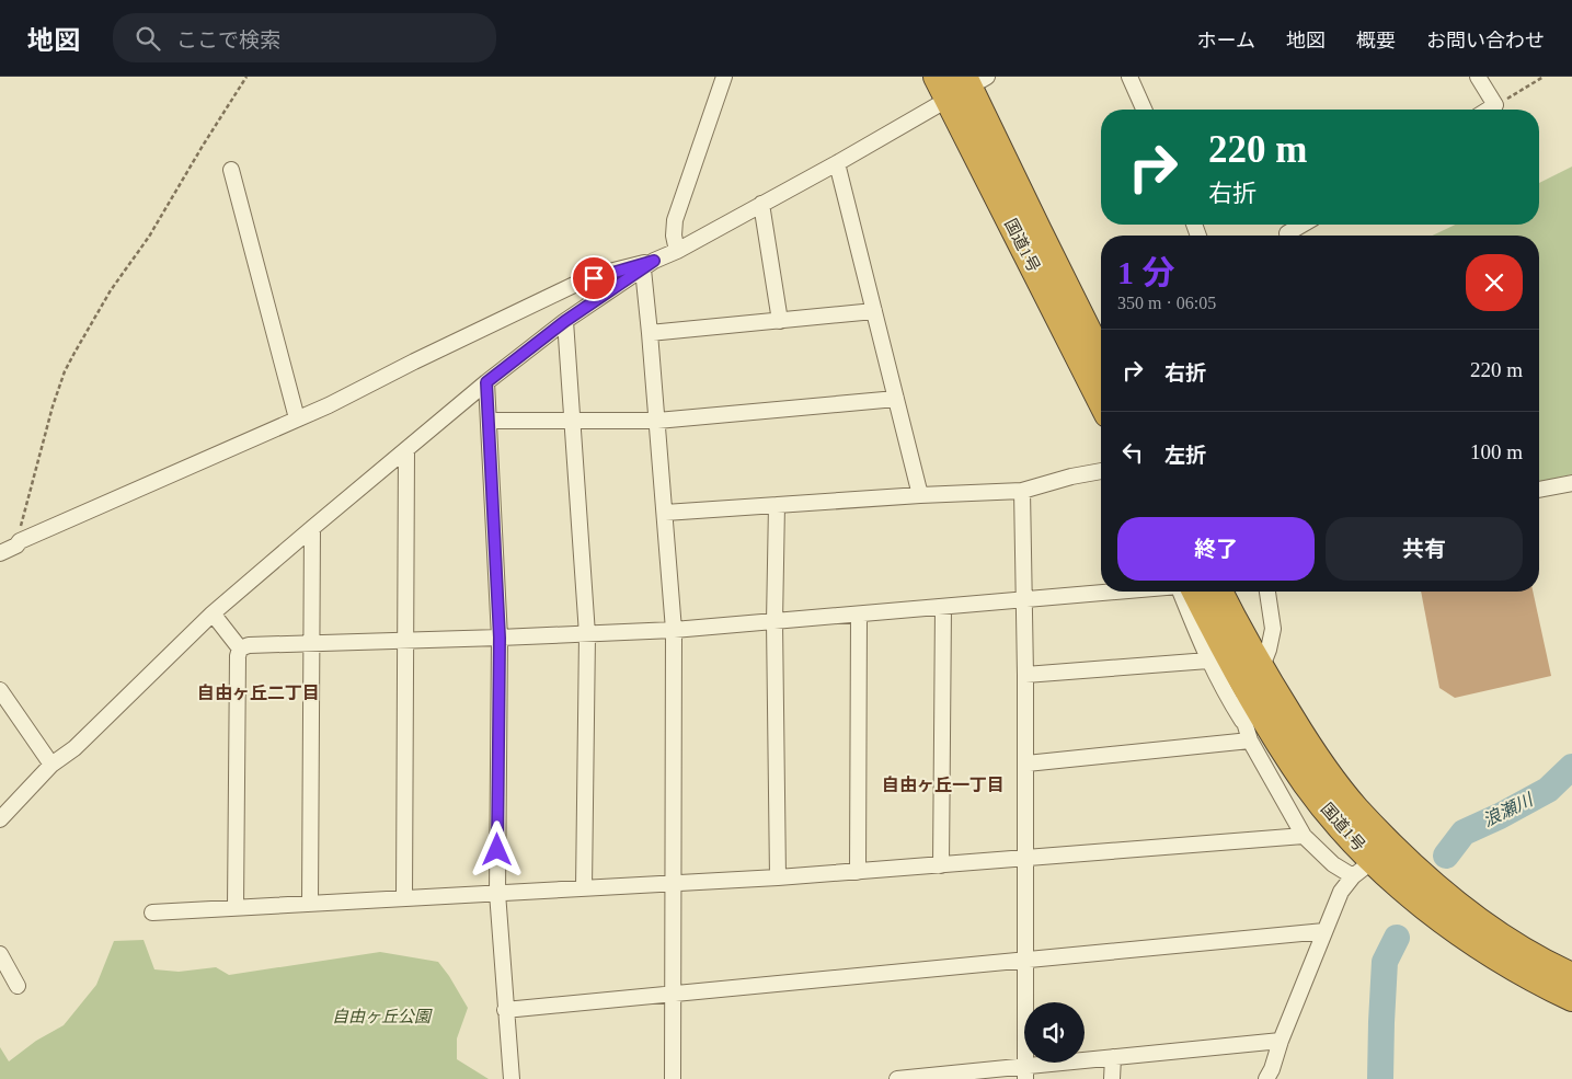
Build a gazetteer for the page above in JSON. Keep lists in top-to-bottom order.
{
  "streets": {
    "highway": ["国道1号"]
  },
  "districts": ["自由ヶ丘二丁目", "自由ヶ丘一丁目"],
  "water": ["浪瀬川"],
  "parks": ["自由ヶ丘公園"],
  "page": {
    "header": "地図",
    "search": "ここで検索",
    "nav": [
      "ホーム",
      "地図",
      "概要",
      "お問い合わせ"
    ],
    "turn": ["220 m", "右折"],
    "heading": ["1 分", "350 m · 06:05"],
    "list": [
      {
        "name": "右折",
        "value": "220 m"
      },
      {
        "name": "左折",
        "value": "100 m"
      }
    ],
    "buttons": ["終了", "共有"]
  }
}
